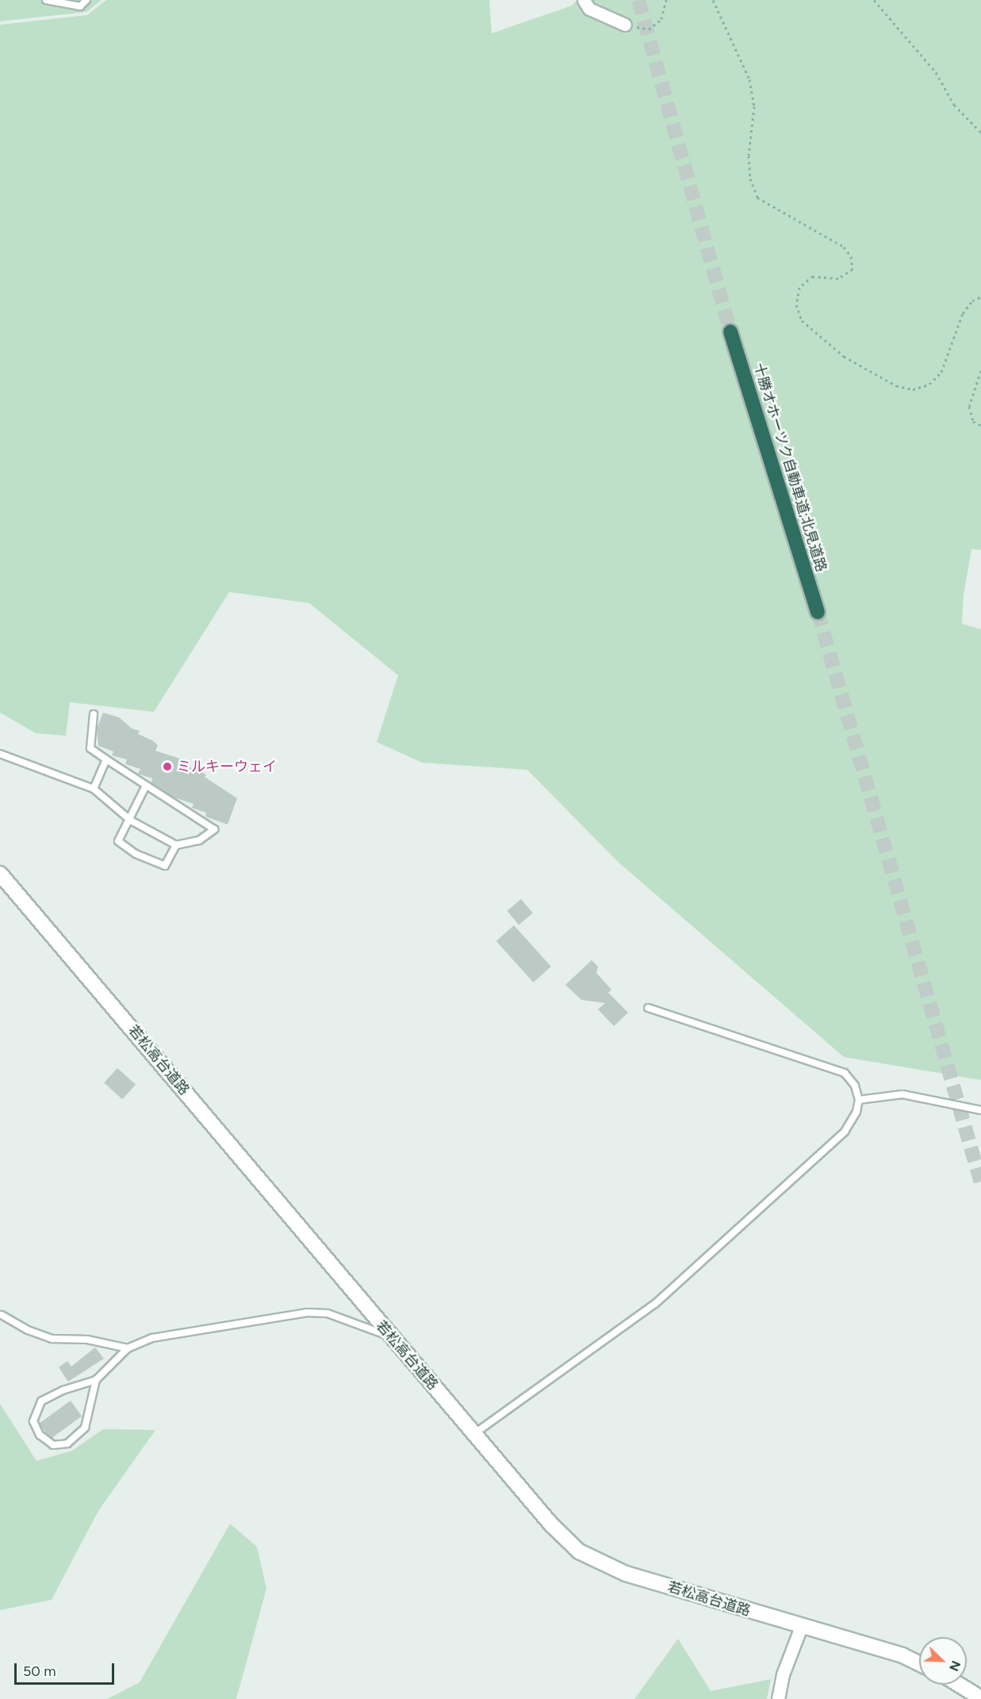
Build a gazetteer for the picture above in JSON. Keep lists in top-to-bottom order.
{
  "streets": {
    "highway": ["十勝オホーツク自動車道;北見道路"],
    "street": ["若松高台道路"]
  },
  "places": ["ミルキーウェイ"],
  "scale_bar": "50 m",
  "north": "bottom right"
}
